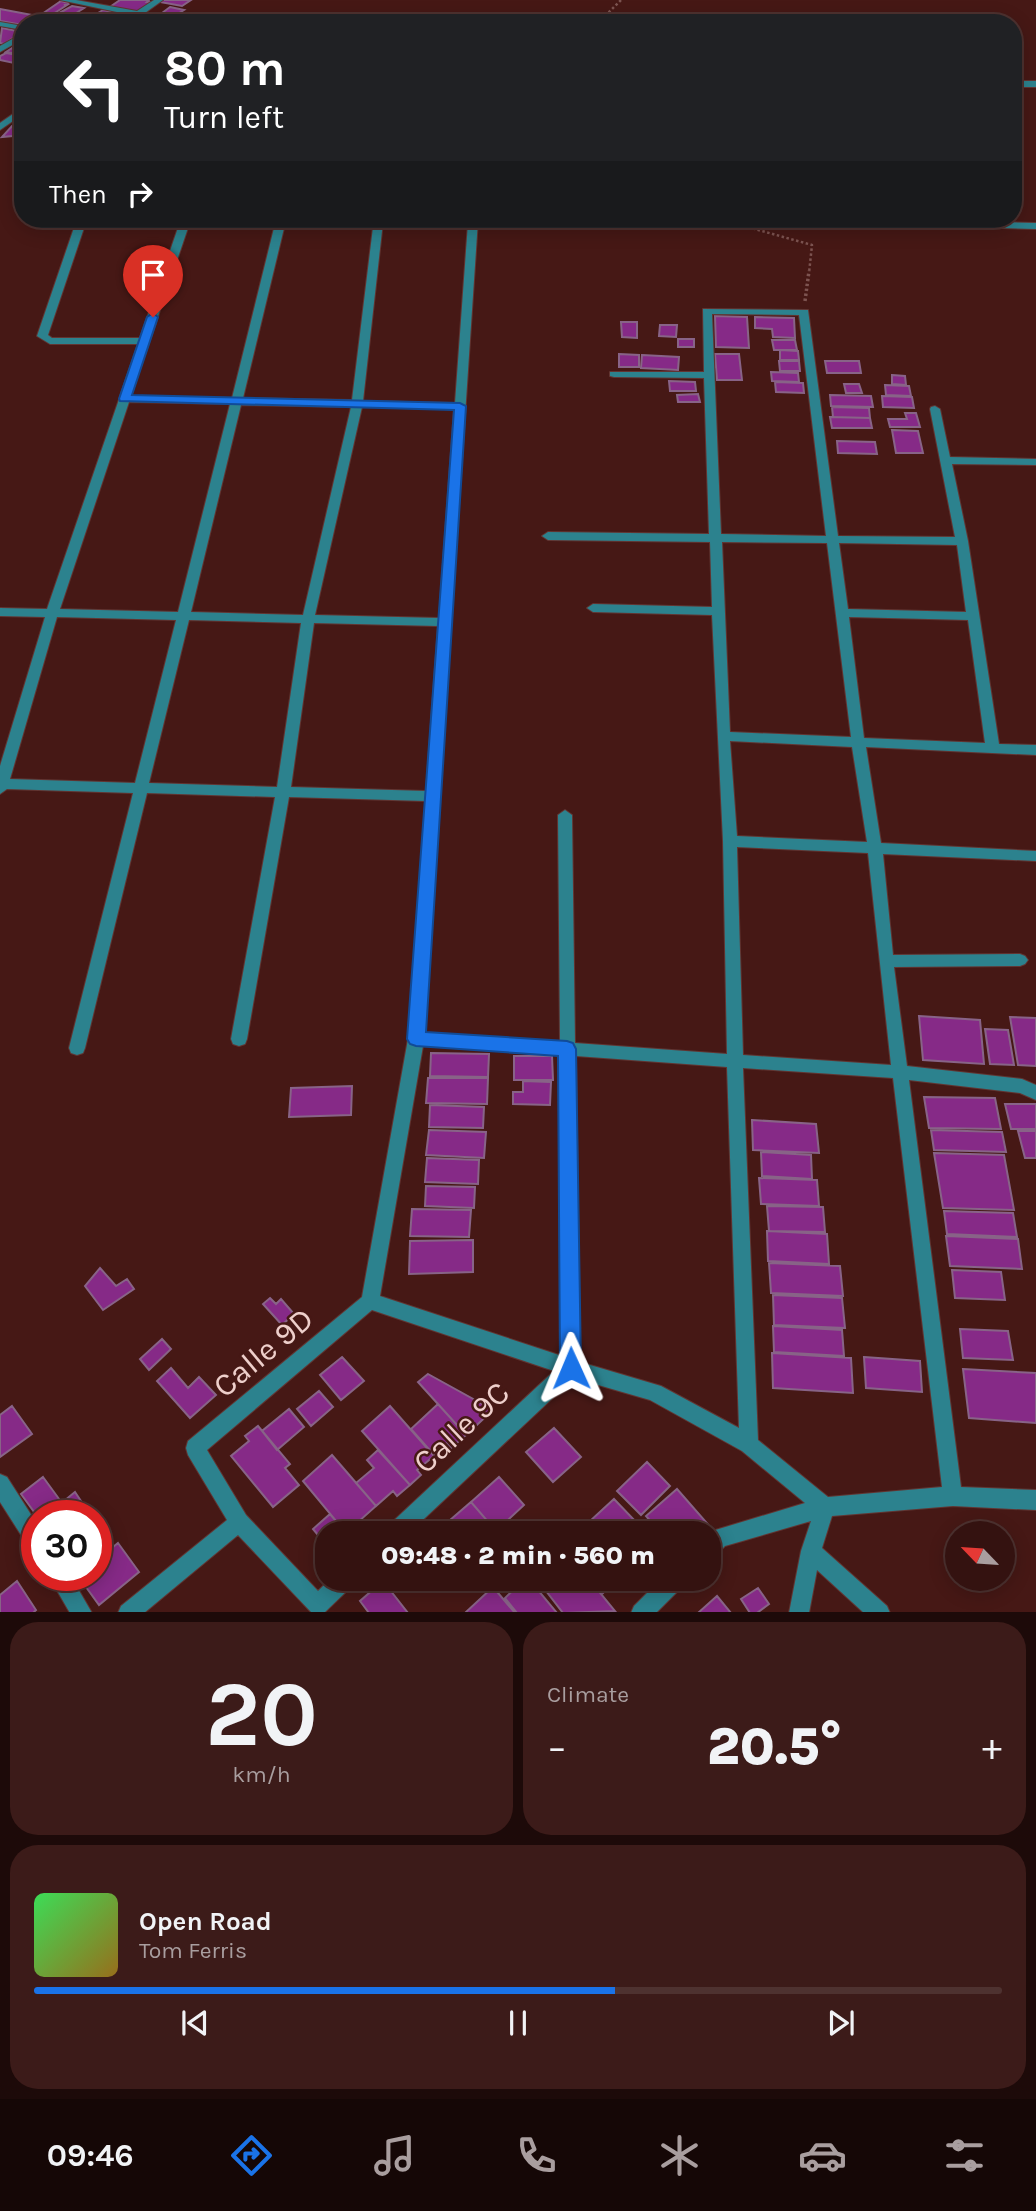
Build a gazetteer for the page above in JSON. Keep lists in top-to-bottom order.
{
  "streets": {
    "street": ["Calle 9D", "Calle 9C"]
  },
  "north": "top left",
  "page": {
    "turn": ["80 m", "Turn left"],
    "then": "Then",
    "limit": "30",
    "trip": "09:48 · 2 min · 560 m",
    "tile": [
      ["20", "km/h"],
      "Climate"
    ],
    "heat": ["−", "20.5°", "+"],
    "song": ["Open Road", "Tom Ferris"],
    "tabs": "09:46"
  }
}
